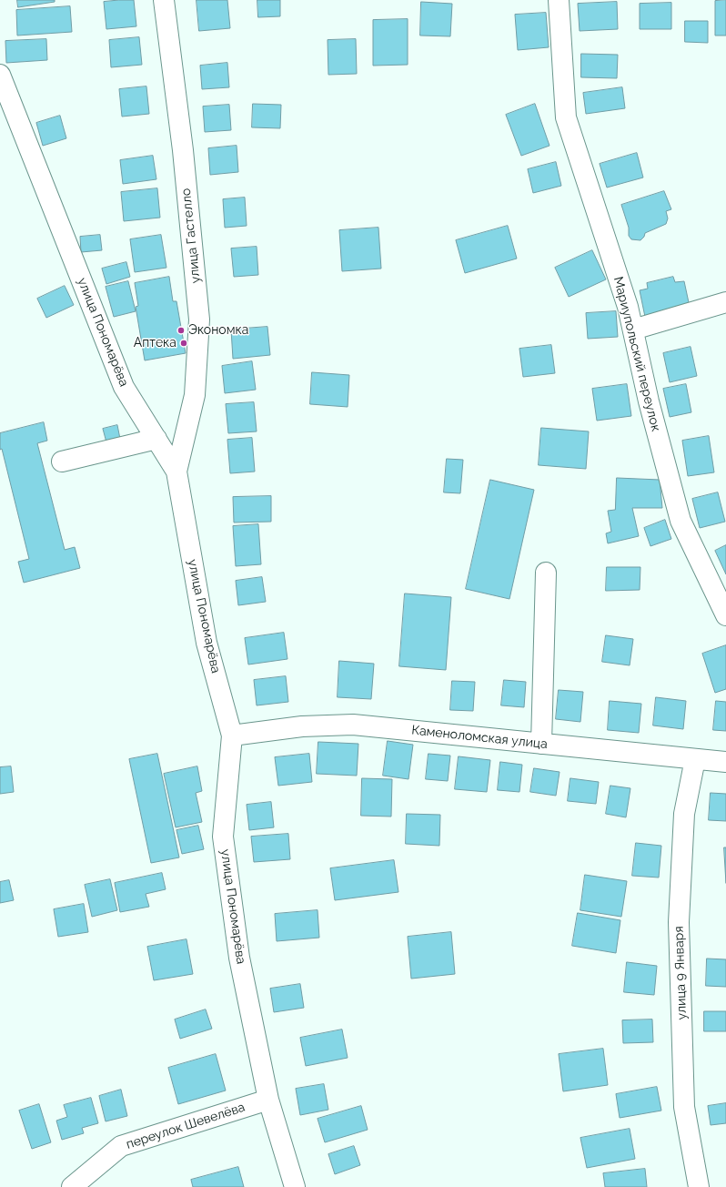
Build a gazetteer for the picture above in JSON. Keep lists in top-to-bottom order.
{
  "streets": {
    "street": [
      "улица Гастелло",
      "улица Пономарёва",
      "Мариупольский переулок",
      "Каменоломская улица",
      "улица 9 Января",
      "переулок Шевелёва"
    ]
  },
  "crossings": [
    ["улица Гастелло", "улица Пономарёва"],
    ["улица Пономарёва", "Каменоломская улица"],
    ["улица Пономарёва", "переулок Шевелёва"],
    ["Каменоломская улица", "улица 9 Января"]
  ],
  "places": ["Экономка", "Аптека"]
}
